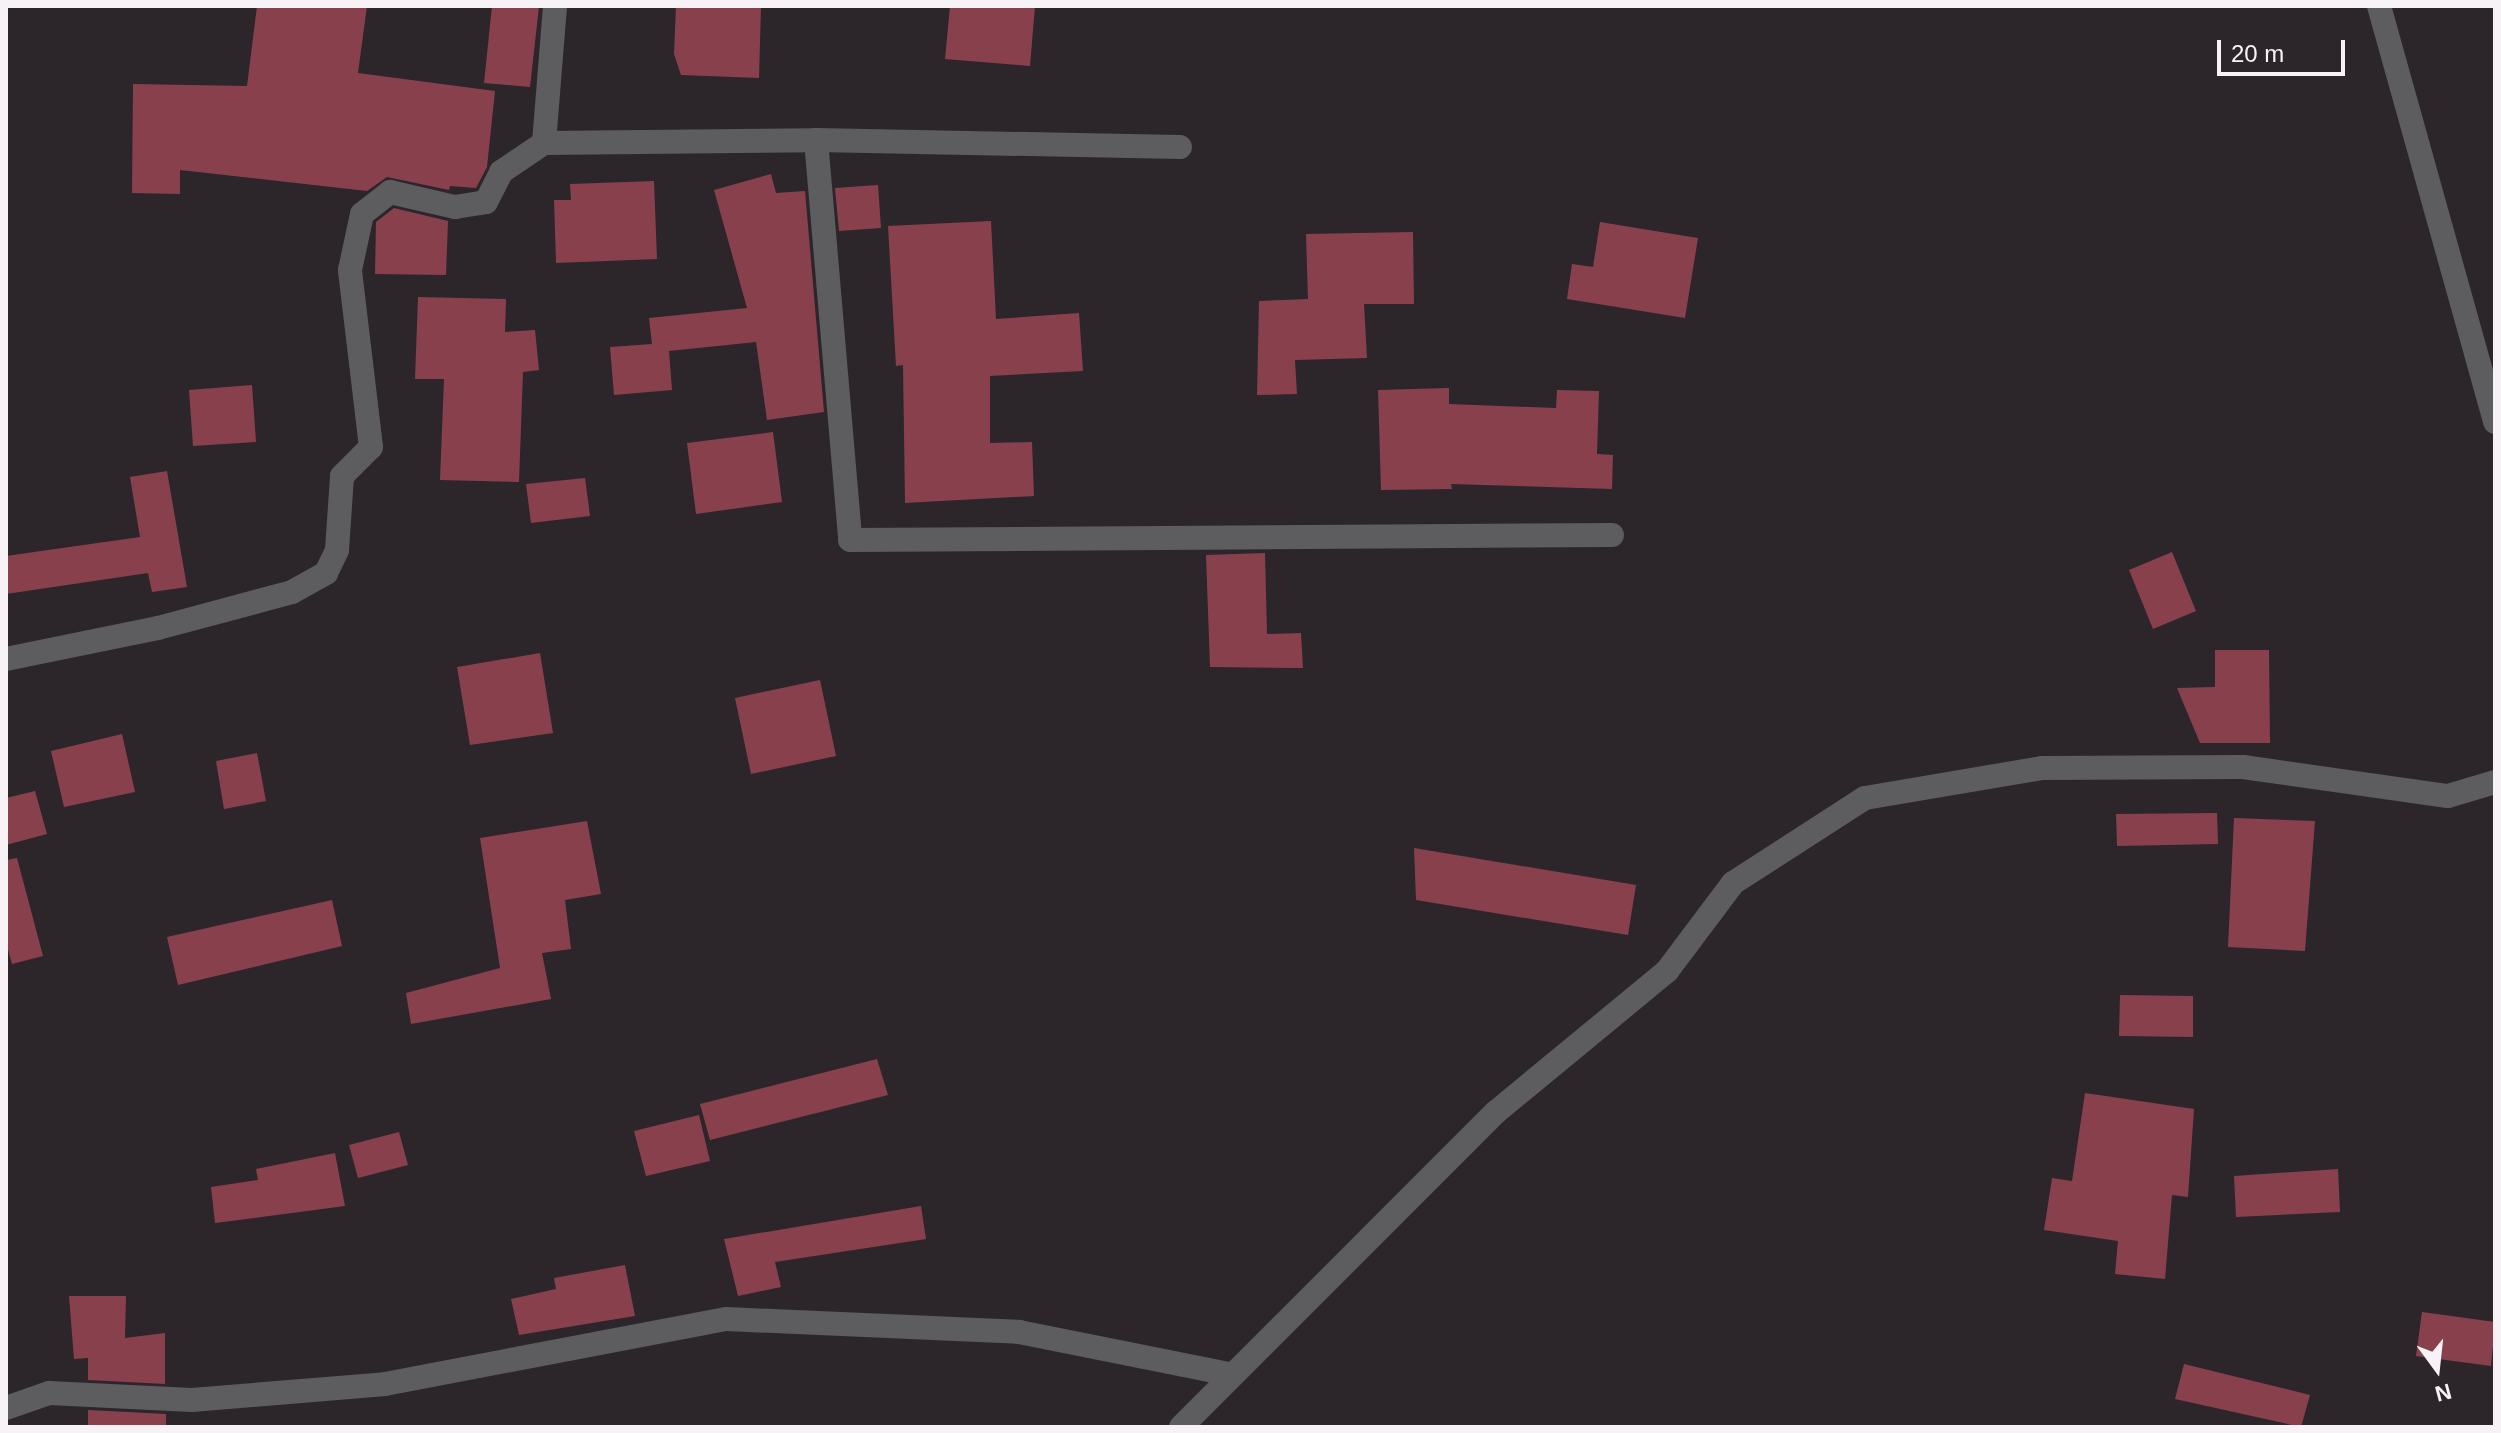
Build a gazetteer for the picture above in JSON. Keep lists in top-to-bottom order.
{
  "scale_bar": "20 m",
  "north": "bottom"
}
